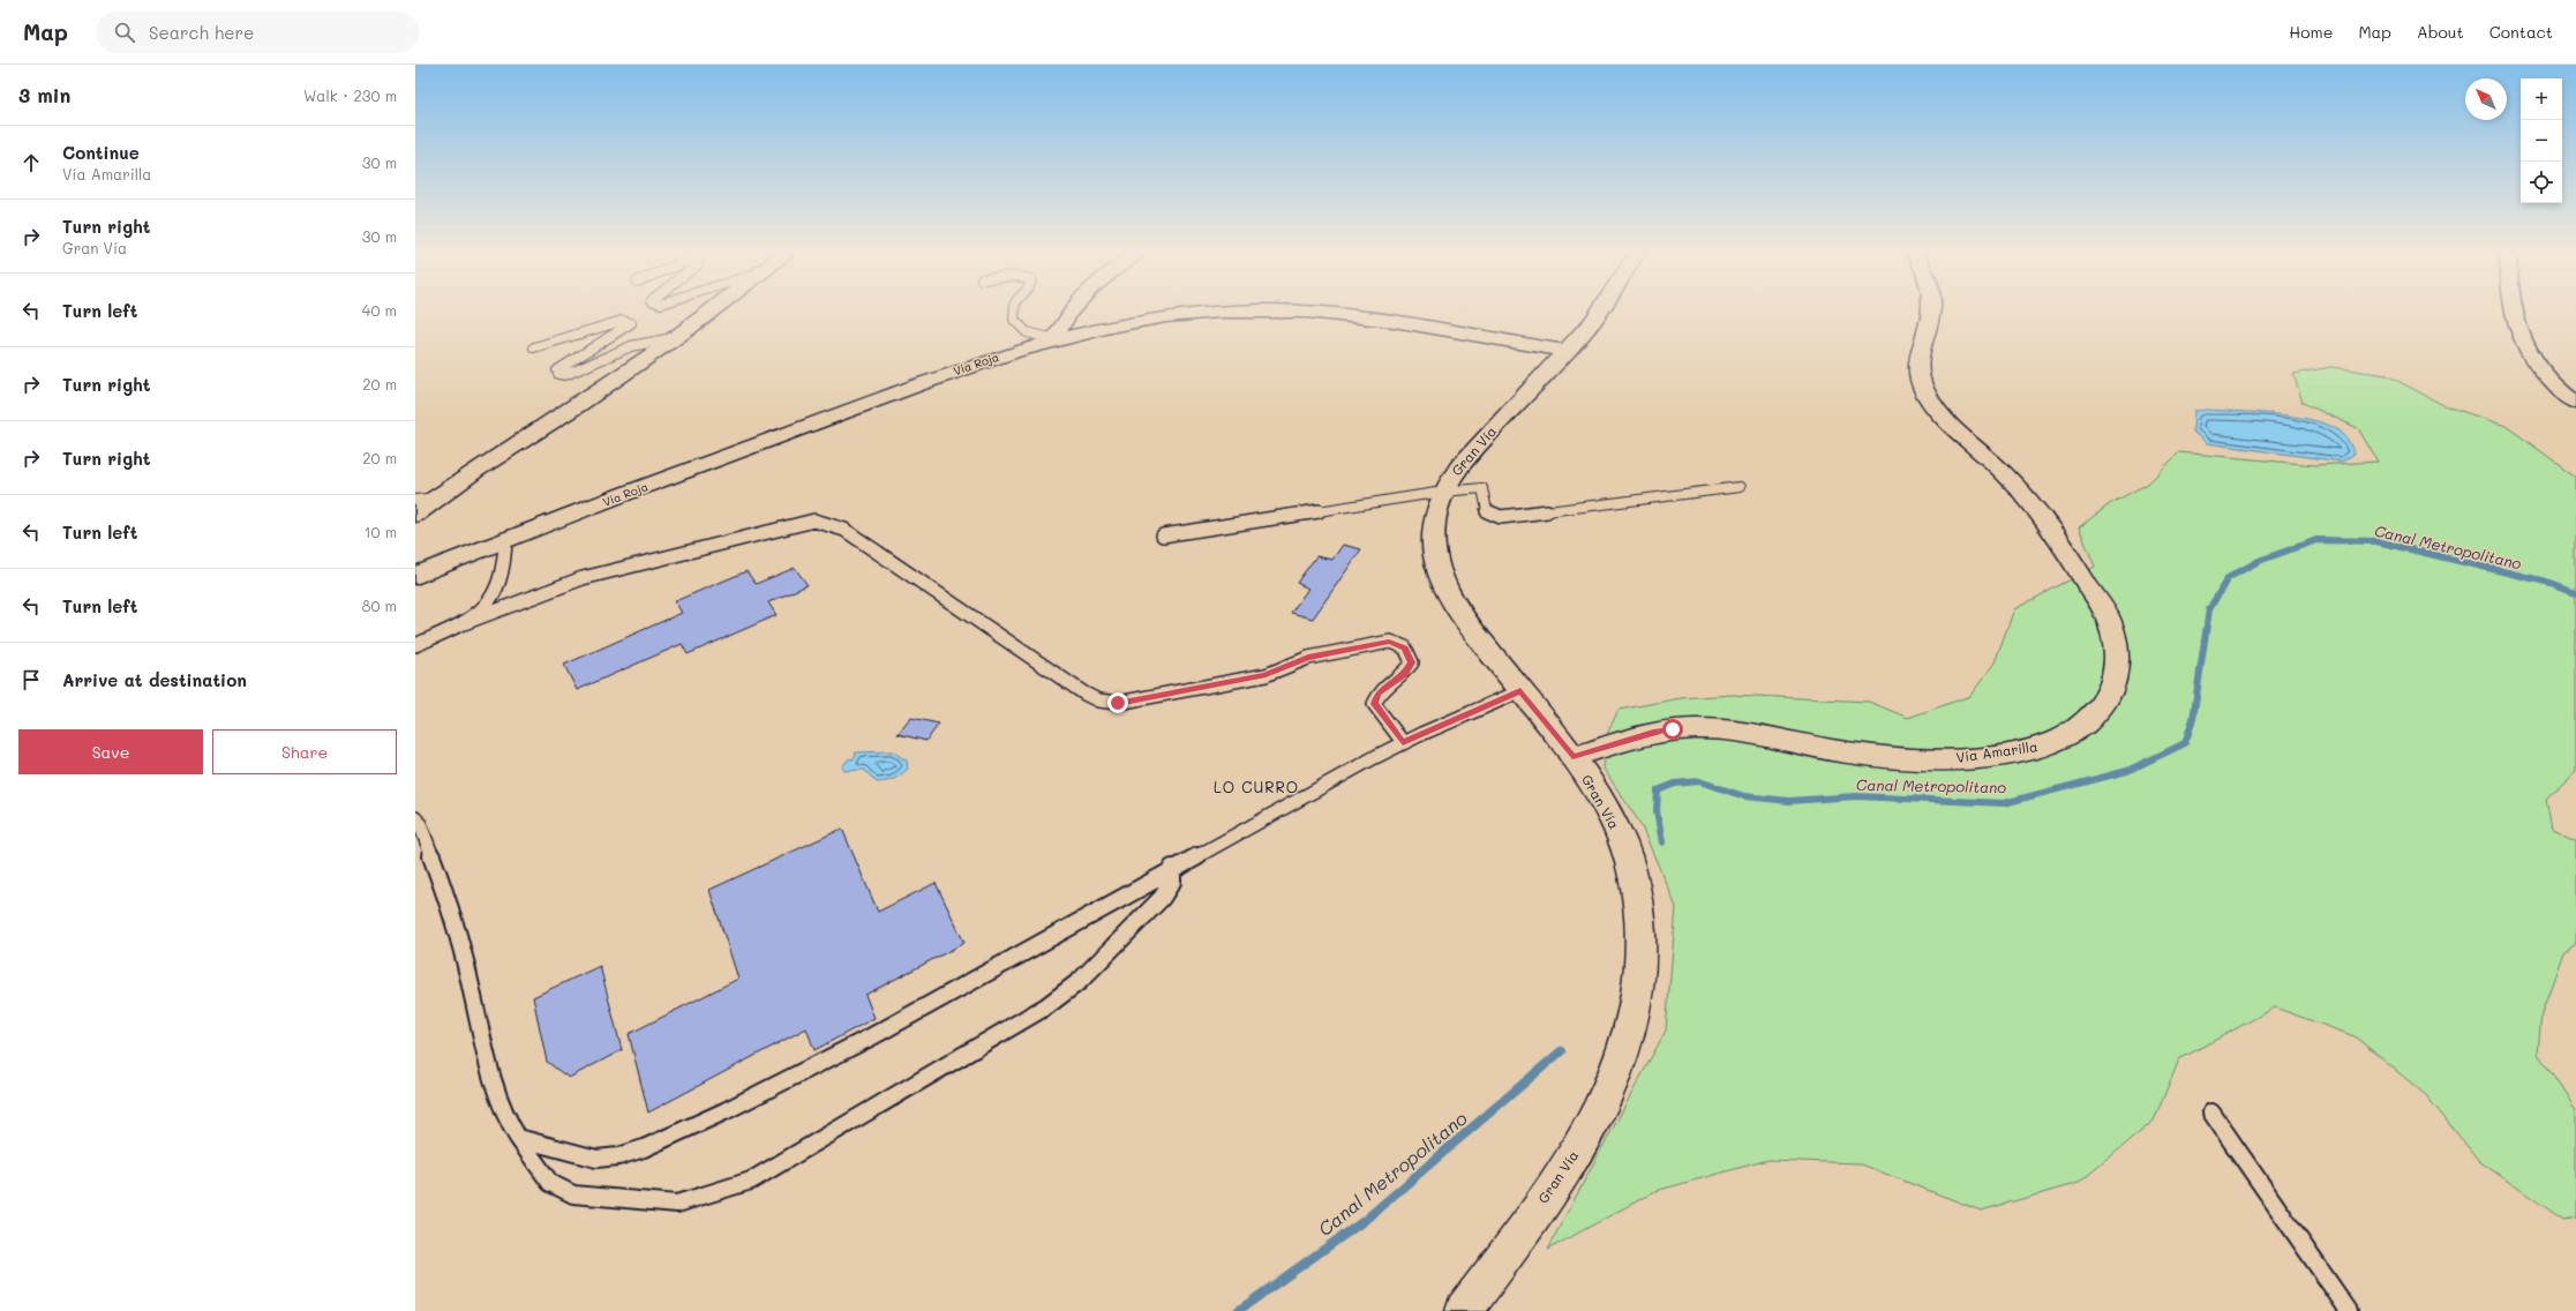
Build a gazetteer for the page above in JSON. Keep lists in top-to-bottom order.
{
  "streets": {
    "street": ["Vía Roja", "Gran Vía", "Vía Amarilla"]
  },
  "crossings": [
    ["Vía Roja", "Gran Vía"],
    ["Gran Vía", "Vía Amarilla"]
  ],
  "districts": ["LO CURRO"],
  "water": ["Canal Metropolitano"],
  "north": "top left",
  "page": {
    "header": "Map",
    "search": "Search here",
    "nav": [
      "Home",
      "Map",
      "About",
      "Contact"
    ],
    "heading": ["3 min", "Walk · 230 m"],
    "map_buttons": ["+", "−"],
    "list": [
      ["Continue", "Vía Amarilla", "30 m"],
      ["Turn right", "Gran Vía", "30 m"],
      ["Turn left", "40 m"],
      ["Turn right", "20 m"],
      ["Turn right", "20 m"],
      ["Turn left", "10 m"],
      ["Turn left", "80 m"],
      "Arrive at destination"
    ],
    "buttons": ["Save", "Share"]
  }
}
